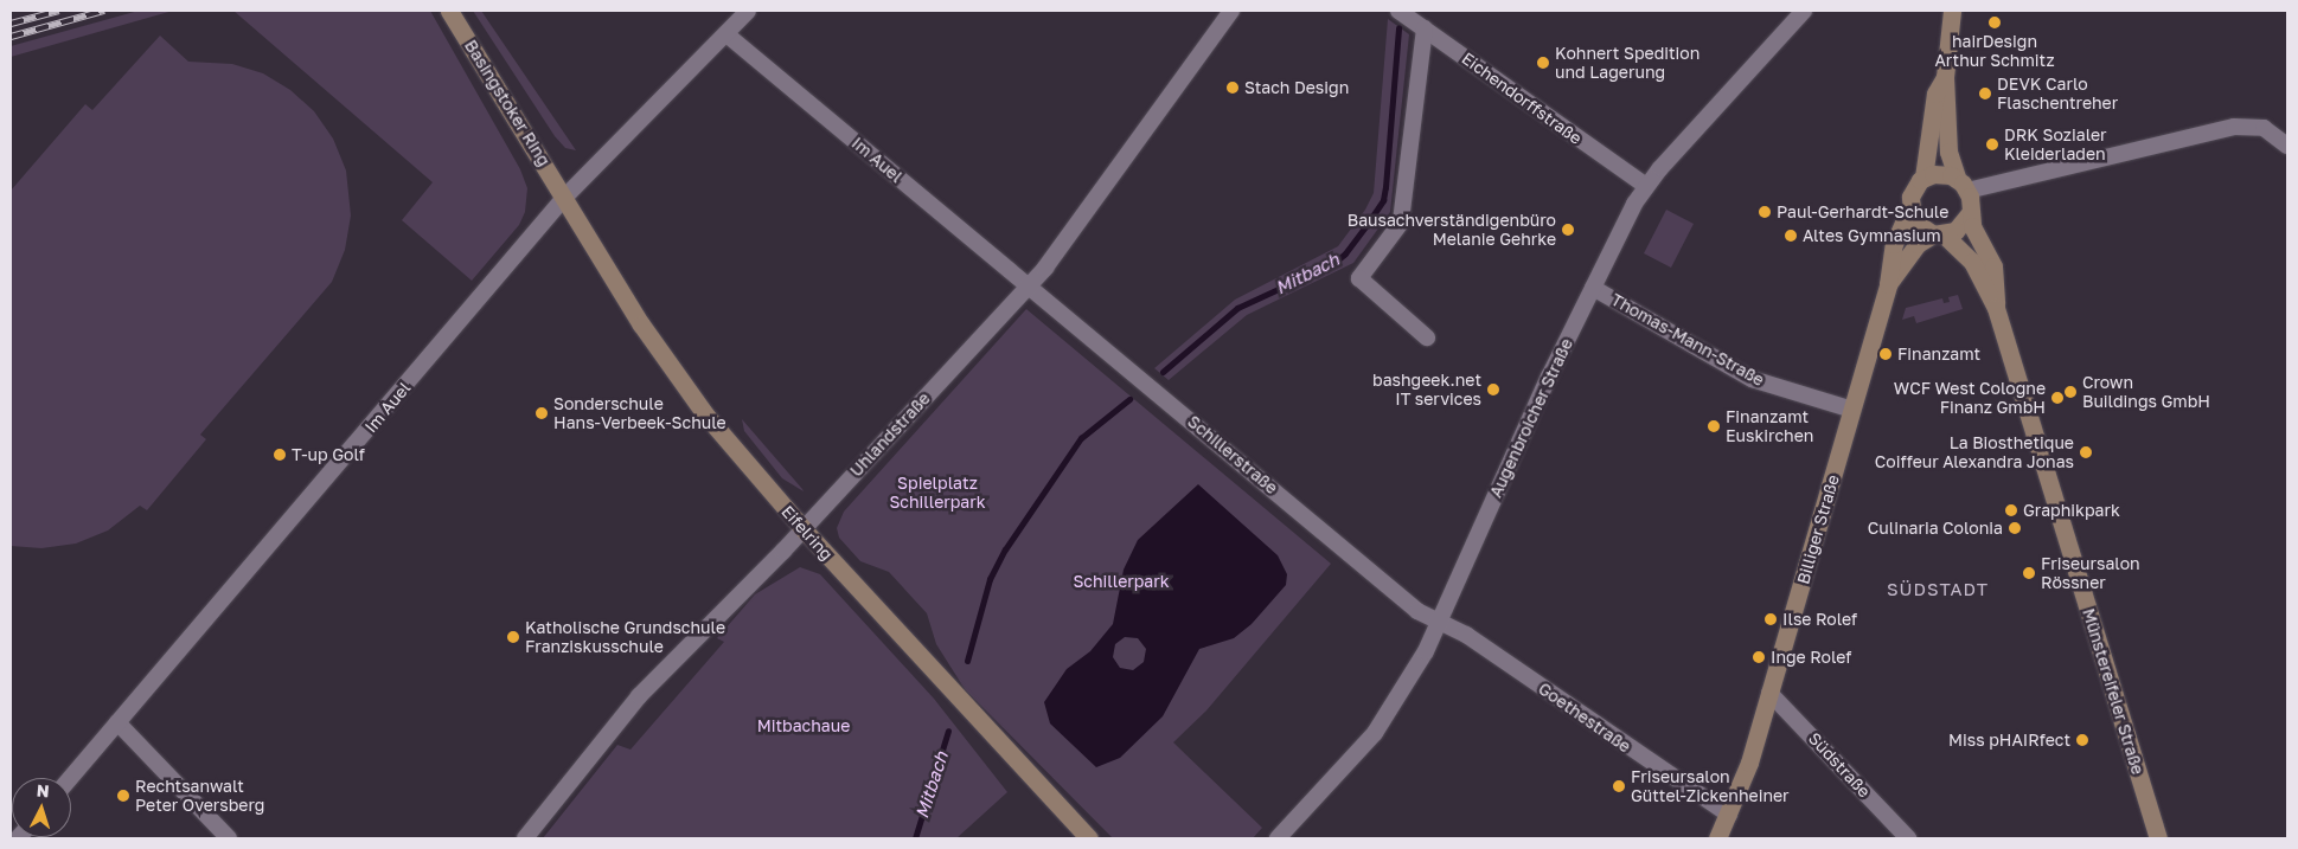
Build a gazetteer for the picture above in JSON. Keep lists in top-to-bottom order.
{
  "streets": {
    "street": [
      "Eichendorffstraße",
      "Basingstoker Ring",
      "Im Auel",
      "Thomas-Mann-Straße",
      "Augenbroicher Straße",
      "Uhlandstraße",
      "Schillerstraße",
      "Billiger Straße",
      "Eifelring",
      "Münstereifeler Straße",
      "Goethestraße",
      "Südstraße"
    ]
  },
  "crossings": [
    ["Eichendorffstraße", "Augenbroicher Straße"],
    ["Basingstoker Ring", "Im Auel"],
    ["Basingstoker Ring", "Eifelring"],
    ["Im Auel", "Uhlandstraße"],
    ["Im Auel", "Schillerstraße"],
    ["Im Auel", "Eifelring"],
    ["Thomas-Mann-Straße", "Augenbroicher Straße"],
    ["Thomas-Mann-Straße", "Billiger Straße"],
    ["Augenbroicher Straße", "Schillerstraße"],
    ["Augenbroicher Straße", "Goethestraße"],
    ["Uhlandstraße", "Schillerstraße"],
    ["Uhlandstraße", "Eifelring"],
    ["Schillerstraße", "Goethestraße"],
    ["Billiger Straße", "Münstereifeler Straße"],
    ["Billiger Straße", "Goethestraße"],
    ["Billiger Straße", "Südstraße"]
  ],
  "districts": ["SÜDSTADT"],
  "water": ["Mitbach"],
  "parks": ["Spielplatz Schillerpark", "Schillerpark", "Mitbachaue"],
  "places": [
    "hairDesign Arthur Schmitz",
    "Kohnert Spedition und Lagerung",
    "Stach Design",
    "DEVK Carlo Flaschentreher",
    "DRK Sozialer Kleiderladen",
    "Paul-Gerhardt-Schule",
    "Bausachverständigenbüro Melanie Gehrke",
    "Altes Gymnasium",
    "Finanzamt",
    "bashgeek.net IT services",
    "Crown Buildings GmbH",
    "WCF West Cologne Finanz GmbH",
    "Sonderschule Hans-Verbeek-Schule",
    "Finanzamt Euskirchen",
    "La Biosthetique Coiffeur Alexandra Jonas",
    "T-up Golf",
    "Graphikpark",
    "Culinaria Colonia",
    "Friseursalon Rössner",
    "Ilse Rolef",
    "Katholische Grundschule Franziskusschule",
    "Inge Rolef",
    "Miss pHAIRfect",
    "Friseursalon Güttel-Zickenheiner",
    "Rechtsanwalt Peter Oversberg"
  ],
  "north": "top"
}
